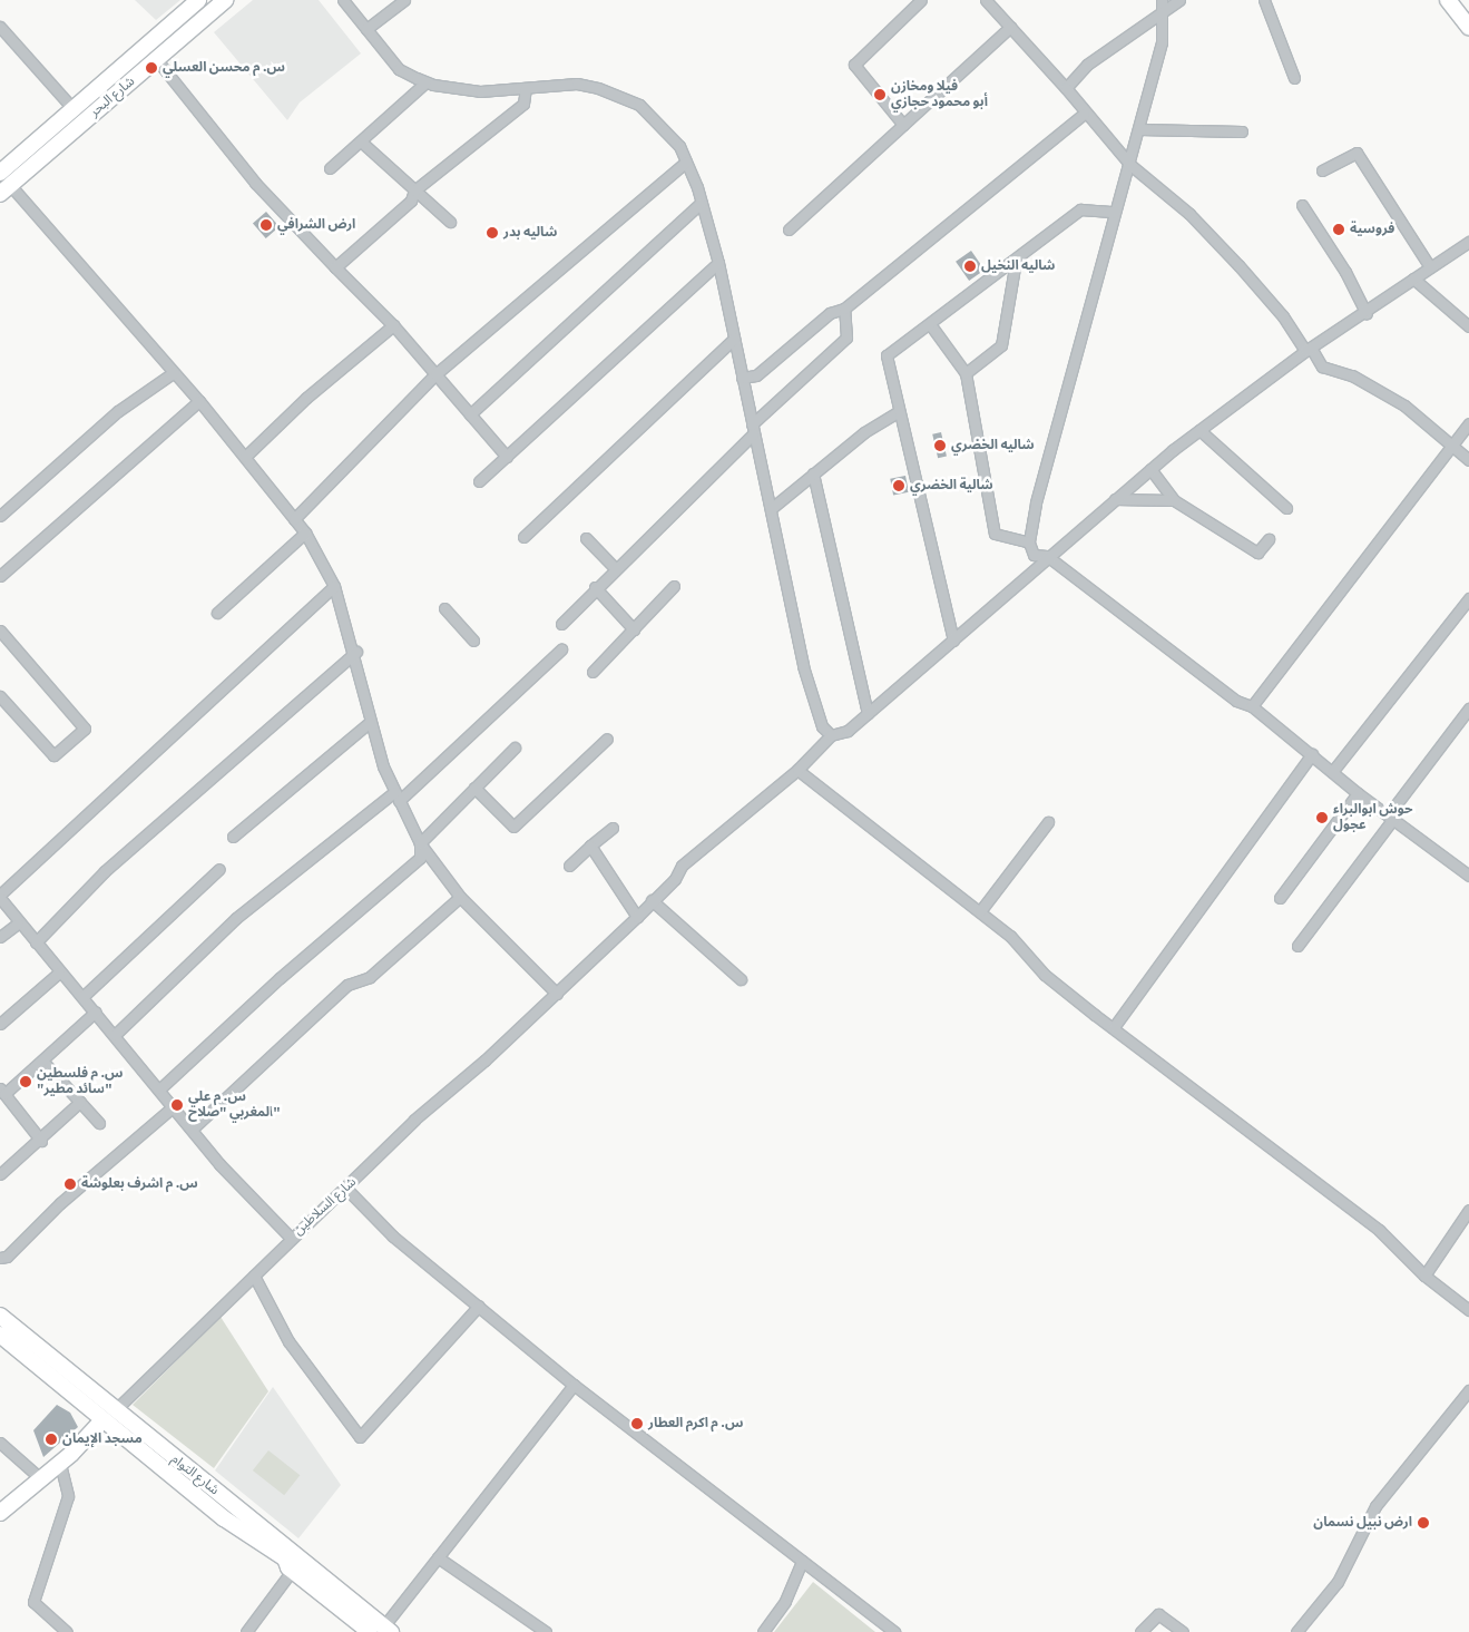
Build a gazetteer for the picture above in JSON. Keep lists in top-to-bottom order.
{
  "streets": {
    "main road": ["شارع البحر", "شارع السلاطين", "شارع التوام"]
  },
  "crossings": [
    ["شارع السلاطين", "شارع التوام"]
  ],
  "places": [
    "س. م محسن العسلي",
    "فيلا ومخازن أبو محمود حجازي",
    "ارض الشرافي",
    "فروسية",
    "شاليه بدر",
    "شاليه النخيل",
    "شاليه الخضري",
    "شالية الخضري",
    "حوش ابوالبراء عجول",
    "س. م فلسطين \"سائد مطير\"",
    "س. م علي المغربي \"صلاح\"",
    "س. م اشرف بعلوشة",
    "س. م اكرم العطار",
    "مسجد الإيمان",
    "ارض نبيل نسمان"
  ]
}
